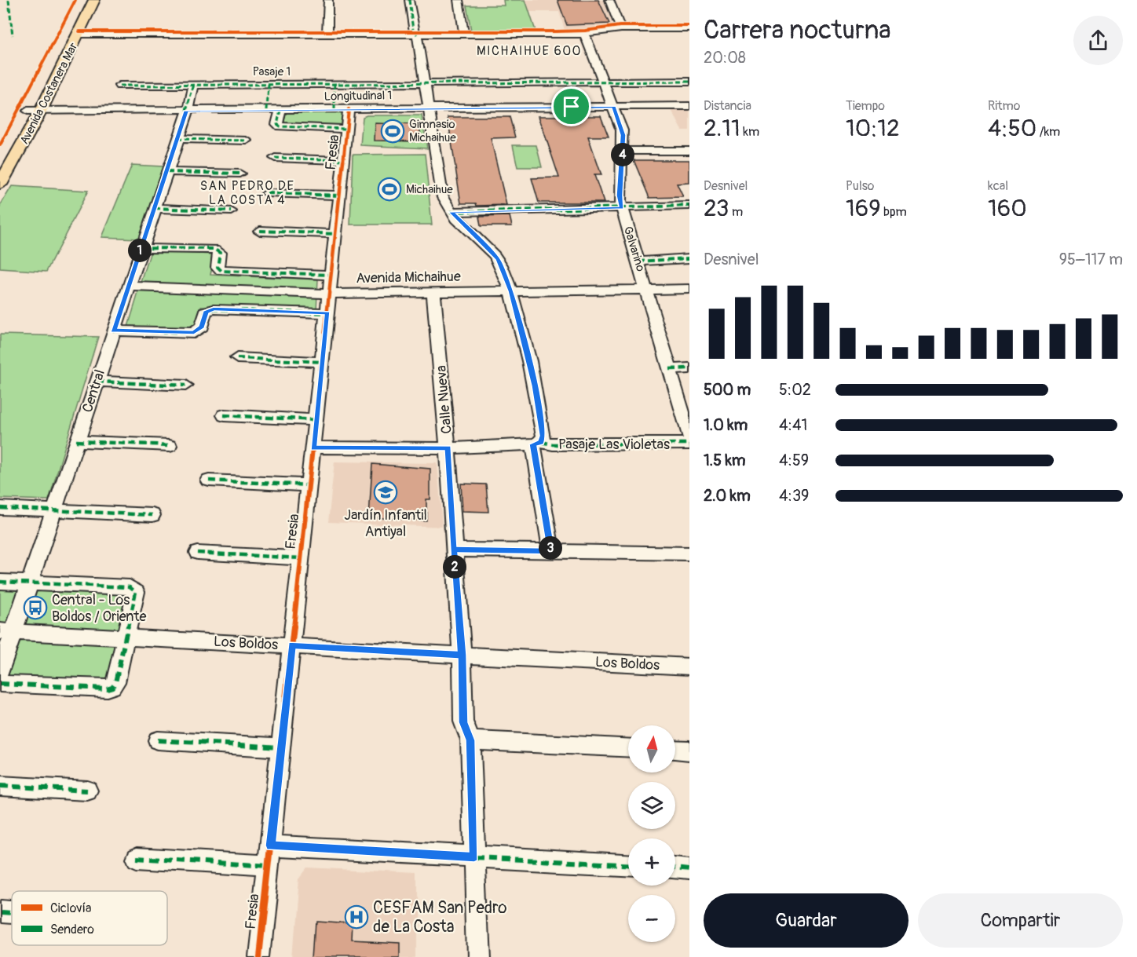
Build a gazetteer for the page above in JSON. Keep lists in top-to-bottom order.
{
  "streets": {
    "main road": ["Avenida Costanera Mar"],
    "street": [
      "Pasaje 1",
      "Longitudinal 1",
      "Fresia",
      "Galvarino",
      "Avenida Michaihue",
      "Central",
      "Calle Nueva",
      "Pasaje Las Violetas",
      "Los Boldos"
    ]
  },
  "crossings": [
    ["Pasaje 1", "Galvarino"],
    ["Pasaje 1", "Central"],
    ["Avenida Costanera Mar", "Longitudinal 1"],
    ["Longitudinal 1", "Fresia"],
    ["Longitudinal 1", "Galvarino"],
    ["Longitudinal 1", "Central"],
    ["Fresia", "Avenida Michaihue"],
    ["Fresia", "Pasaje Las Violetas"],
    ["Fresia", "Los Boldos"],
    ["Galvarino", "Avenida Michaihue"],
    ["Avenida Michaihue", "Central"],
    ["Avenida Michaihue", "Calle Nueva"],
    ["Central", "Los Boldos"],
    ["Calle Nueva", "Pasaje Las Violetas"],
    ["Calle Nueva", "Los Boldos"]
  ],
  "districts": ["MICHAIHUE 600", "SAN PEDRO DE LA COSTA 4"],
  "places": {
    "sports": ["Gimnasio Michaihue", "Michaihue"],
    "school or university": ["Jardín Infantil Antiyal"],
    "bus stop": ["Central - Los Boldos / Oriente"],
    "hospital": ["CESFAM San Pedro de La Costa"]
  },
  "legend": ["Ciclovía", "Sendero"],
  "north": "top",
  "page": {
    "heading": ["Carrera nocturna", "20:08"],
    "stats": [
      ["Distancia", "2.11 km"],
      ["Tiempo", "10:12"],
      ["Ritmo", "4:50 /km"],
      ["Desnivel", "23 m"],
      ["Pulso", "169 bpm"],
      ["kcal", "160"]
    ],
    "pins": [
      "4",
      "1",
      "3",
      "2"
    ],
    "chart": ["Desnivel", "95–117 m"],
    "list": [
      {
        "name": "500 m",
        "note": "5:02"
      },
      {
        "name": "1.0 km",
        "note": "4:41"
      },
      {
        "name": "1.5 km",
        "note": "4:59"
      },
      {
        "name": "2.0 km",
        "note": "4:39"
      }
    ],
    "map_buttons": ["+", "−"],
    "buttons": ["Guardar", "Compartir"]
  }
}
